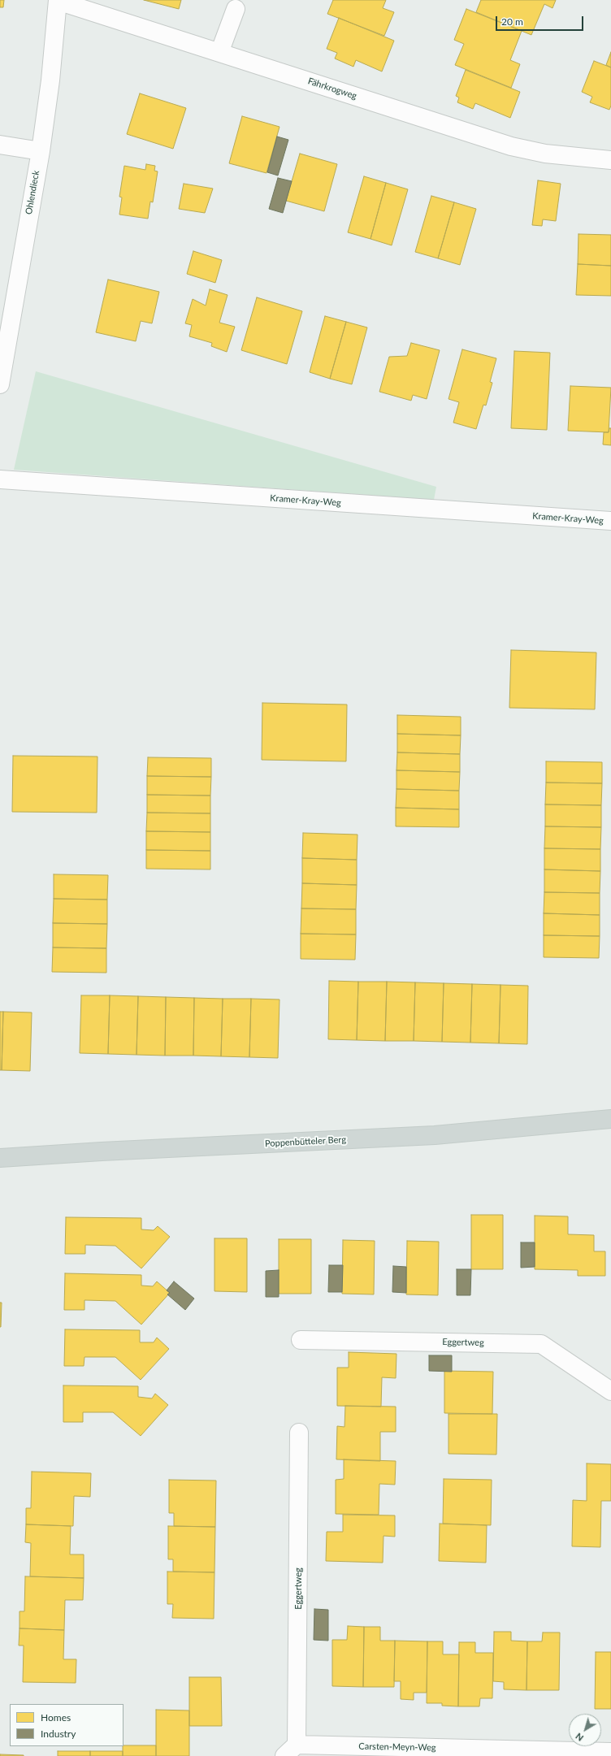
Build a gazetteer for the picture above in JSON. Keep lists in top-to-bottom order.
{
  "streets": {
    "main road": ["Poppenbütteler Berg"],
    "street": [
      "Fährkrogweg",
      "Ohlendieck",
      "Kramer-Kray-Weg",
      "Eggertweg",
      "Carsten-Meyn-Weg"
    ]
  },
  "crossings": [
    ["Fährkrogweg", "Ohlendieck"],
    ["Eggertweg", "Carsten-Meyn-Weg"]
  ],
  "legend": ["Homes", "Industry"],
  "scale_bar": "20 m",
  "north": "bottom left"
}
